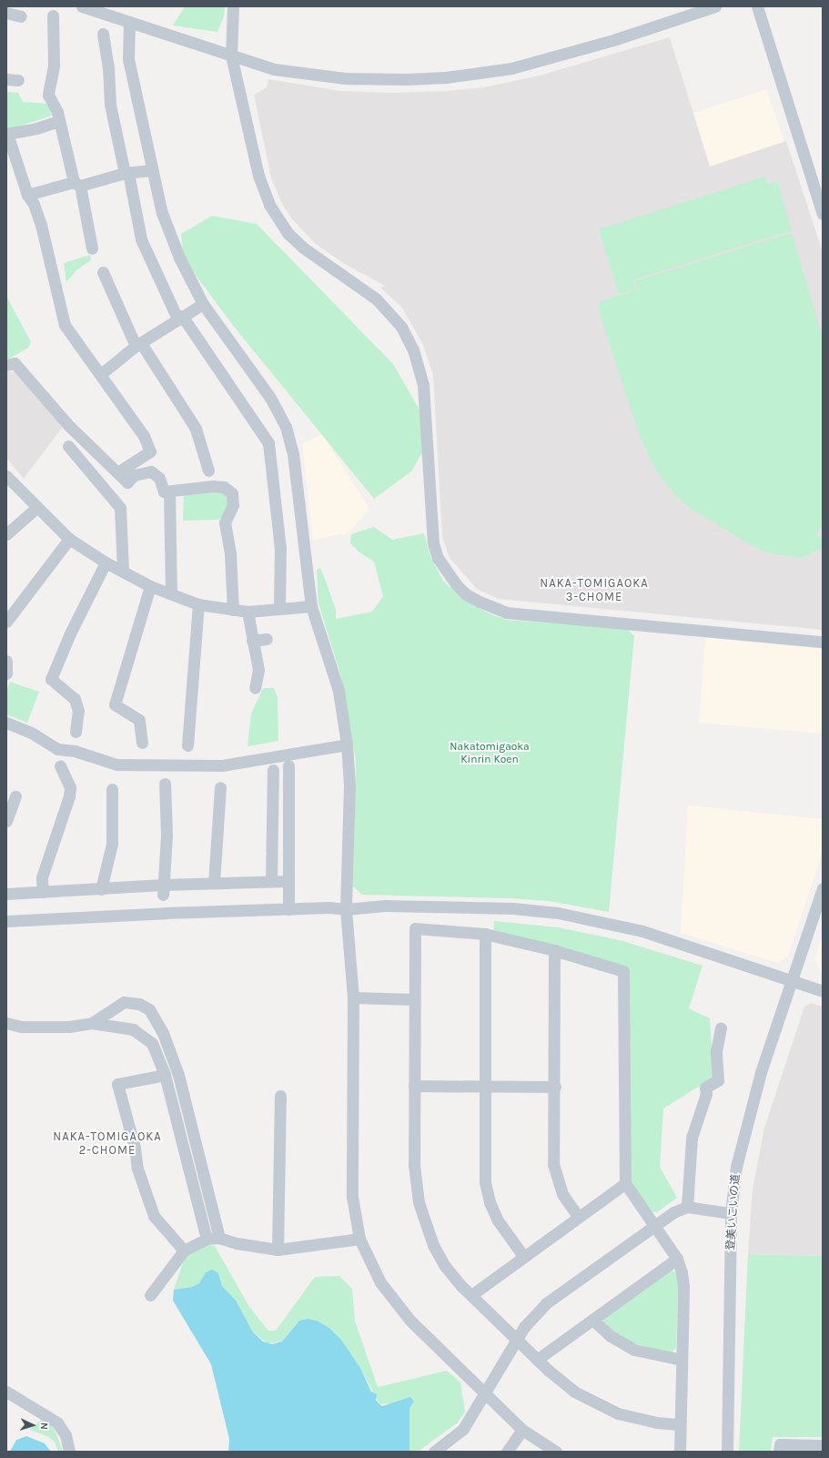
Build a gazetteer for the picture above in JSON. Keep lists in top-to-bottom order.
{
  "streets": {
    "street": ["登美いこいの道"]
  },
  "districts": ["NAKA-TOMIGAOKA 3-CHOME", "NAKA-TOMIGAOKA 2-CHOME"],
  "parks": ["Nakatomigaoka Kinrin Koen"],
  "north": "right"
}
